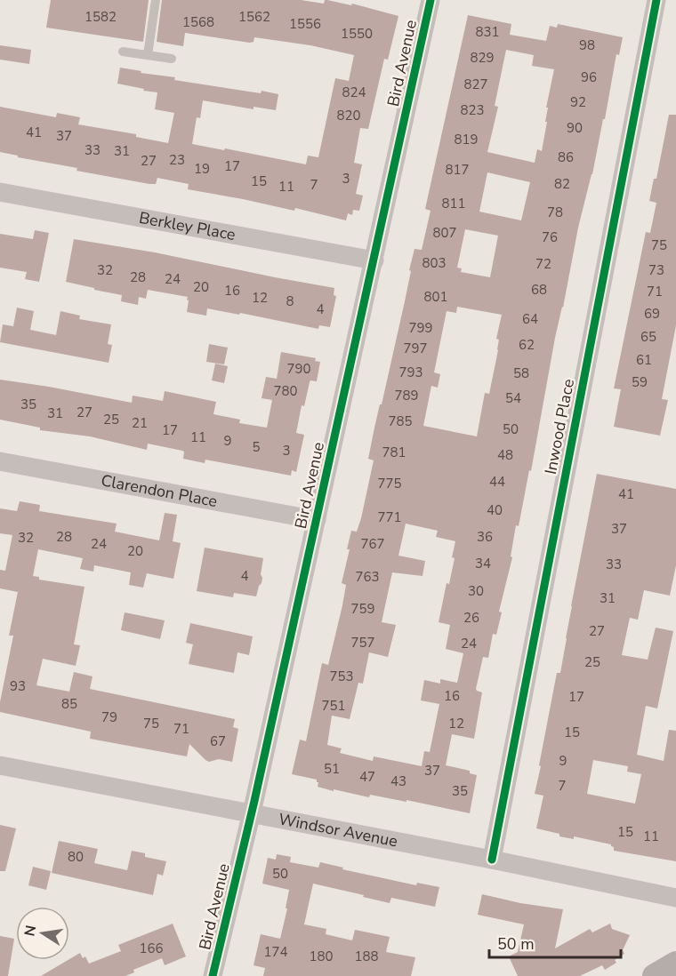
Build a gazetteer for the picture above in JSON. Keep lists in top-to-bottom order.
{
  "streets": {
    "street": [
      "Bird Avenue",
      "Berkley Place",
      "Inwood Place",
      "Clarendon Place",
      "Windsor Avenue"
    ]
  },
  "crossings": [
    ["Bird Avenue", "Berkley Place"],
    ["Bird Avenue", "Clarendon Place"],
    ["Bird Avenue", "Windsor Avenue"],
    ["Inwood Place", "Windsor Avenue"]
  ],
  "house_numbers": [
    "1582",
    "1562",
    "1568",
    "1556",
    "831",
    "1550",
    "98",
    "829",
    "96",
    "827",
    "824",
    "92",
    "823",
    "820",
    "90",
    "41",
    "37",
    "819",
    "33",
    "31",
    "86",
    "23",
    "27",
    "17",
    "19",
    "817",
    "3",
    "15",
    "82",
    "7",
    "11",
    "811",
    "78",
    "807",
    "76",
    "75",
    "803",
    "72",
    "32",
    "73",
    "28",
    "24",
    "20",
    "68",
    "16",
    "71",
    "801",
    "12",
    "8",
    "4",
    "69",
    "64",
    "799",
    "65",
    "62",
    "797",
    "61",
    "790",
    "793",
    "58",
    "59",
    "780",
    "789",
    "54",
    "35",
    "27",
    "31",
    "25",
    "785",
    "21",
    "50",
    "17",
    "11",
    "9",
    "5",
    "3",
    "781",
    "48",
    "44",
    "775",
    "41",
    "40",
    "771",
    "37",
    "28",
    "36",
    "32",
    "24",
    "767",
    "20",
    "34",
    "33",
    "4",
    "763",
    "30",
    "31",
    "759",
    "26",
    "27",
    "757",
    "24",
    "25",
    "753",
    "93",
    "16",
    "17",
    "85",
    "751",
    "79",
    "75",
    "12",
    "71",
    "15",
    "67",
    "9",
    "51",
    "37",
    "47",
    "43",
    "7",
    "35",
    "15",
    "11",
    "80",
    "50",
    "166",
    "174",
    "180",
    "188"
  ],
  "scale_bar": "50 m",
  "north": "left"
}
